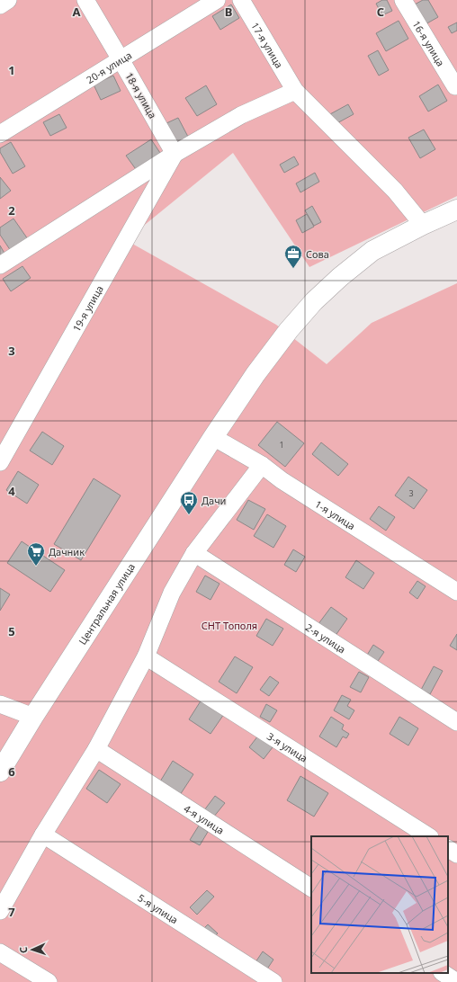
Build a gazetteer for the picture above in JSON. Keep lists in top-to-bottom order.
{
  "streets": {
    "street": [
      "16-я улица",
      "17-я улица",
      "20-я улица",
      "18-я улица",
      "19-я улица",
      "1-я улица",
      "Центральная улица",
      "2-я улица",
      "3-я улица",
      "4-я улица",
      "5-я улица"
    ]
  },
  "crossings": [
    ["17-я улица", "Центральная улица"],
    ["20-я улица", "18-я улица"],
    ["18-я улица", "19-я улица"],
    ["1-я улица", "Центральная улица"]
  ],
  "parks": ["СНТ Тополя"],
  "places": {
    "office": ["Сова"],
    "bus stop": ["Дачи"],
    "supermarket": ["Дачник"]
  },
  "house_numbers": ["1", "3"],
  "north": "left",
  "grid": {
    "columns": ["A", "B", "C"],
    "rows": [
      "1",
      "2",
      "3",
      "4",
      "5",
      "6",
      "7"
    ]
  }
}
